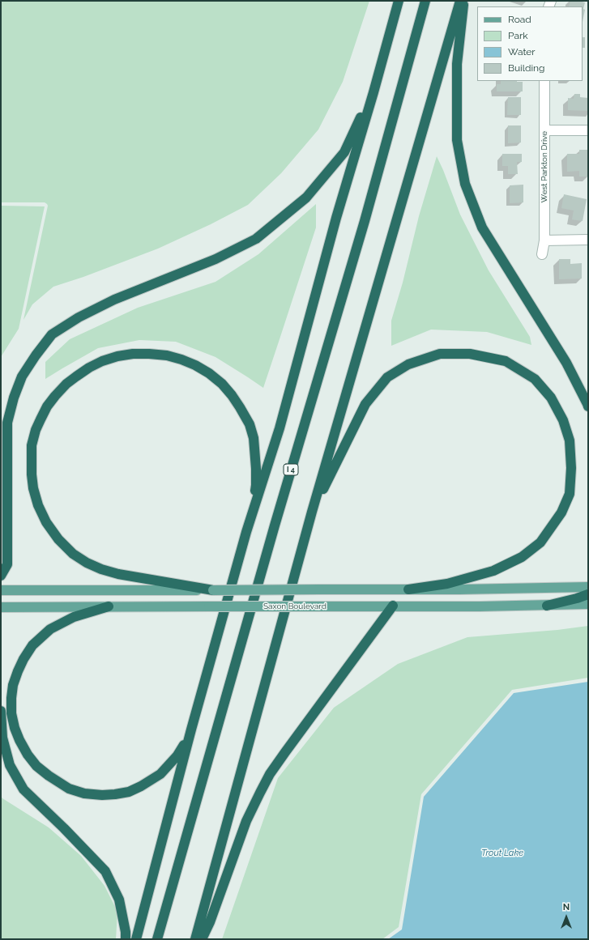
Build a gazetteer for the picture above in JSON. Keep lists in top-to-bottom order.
{
  "streets": {
    "highway": ["I 4"],
    "main road": ["Saxon Boulevard"],
    "street": ["West Parkton Drive"]
  },
  "water": ["Trout Lake"],
  "legend": [
    "Road",
    "Park",
    "Water",
    "Building"
  ],
  "north": "top"
}
